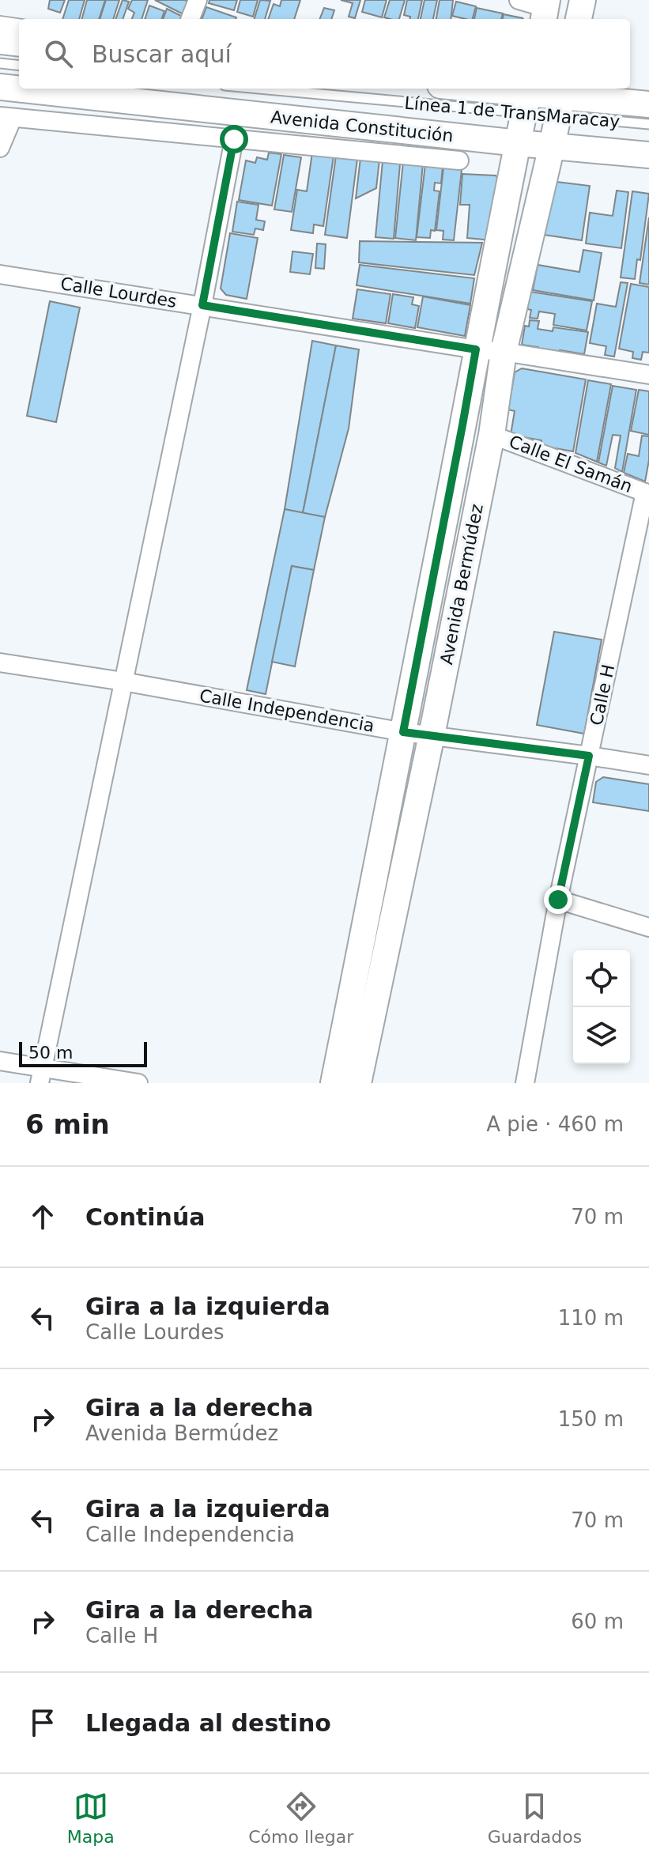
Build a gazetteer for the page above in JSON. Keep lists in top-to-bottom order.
{
  "streets": {
    "street": [
      "Avenida Constitución",
      "Calle Lourdes",
      "Calle El Samán",
      "Avenida Bermúdez",
      "Calle H",
      "Calle Independencia"
    ],
    "lane": ["Línea 1 de TransMaracay"]
  },
  "crossings": [
    ["Línea 1 de TransMaracay", "Avenida Bermúdez"],
    ["Avenida Constitución", "Avenida Bermúdez"],
    ["Calle Lourdes", "Avenida Bermúdez"],
    ["Calle El Samán", "Avenida Bermúdez"],
    ["Calle El Samán", "Calle H"],
    ["Avenida Bermúdez", "Calle Independencia"],
    ["Calle H", "Calle Independencia"]
  ],
  "scale_bar": "50 m",
  "page": {
    "search": "Buscar aquí",
    "scale": "50 m",
    "heading": ["6 min", "A pie · 460 m"],
    "list": [
      ["Continúa", "70 m"],
      ["Gira a la izquierda", "Calle Lourdes", "110 m"],
      ["Gira a la derecha", "Avenida Bermúdez", "150 m"],
      ["Gira a la izquierda", "Calle Independencia", "70 m"],
      ["Gira a la derecha", "Calle H", "60 m"],
      "Llegada al destino"
    ],
    "nav": ["Mapa", "Cómo llegar", "Guardados"]
  }
}
